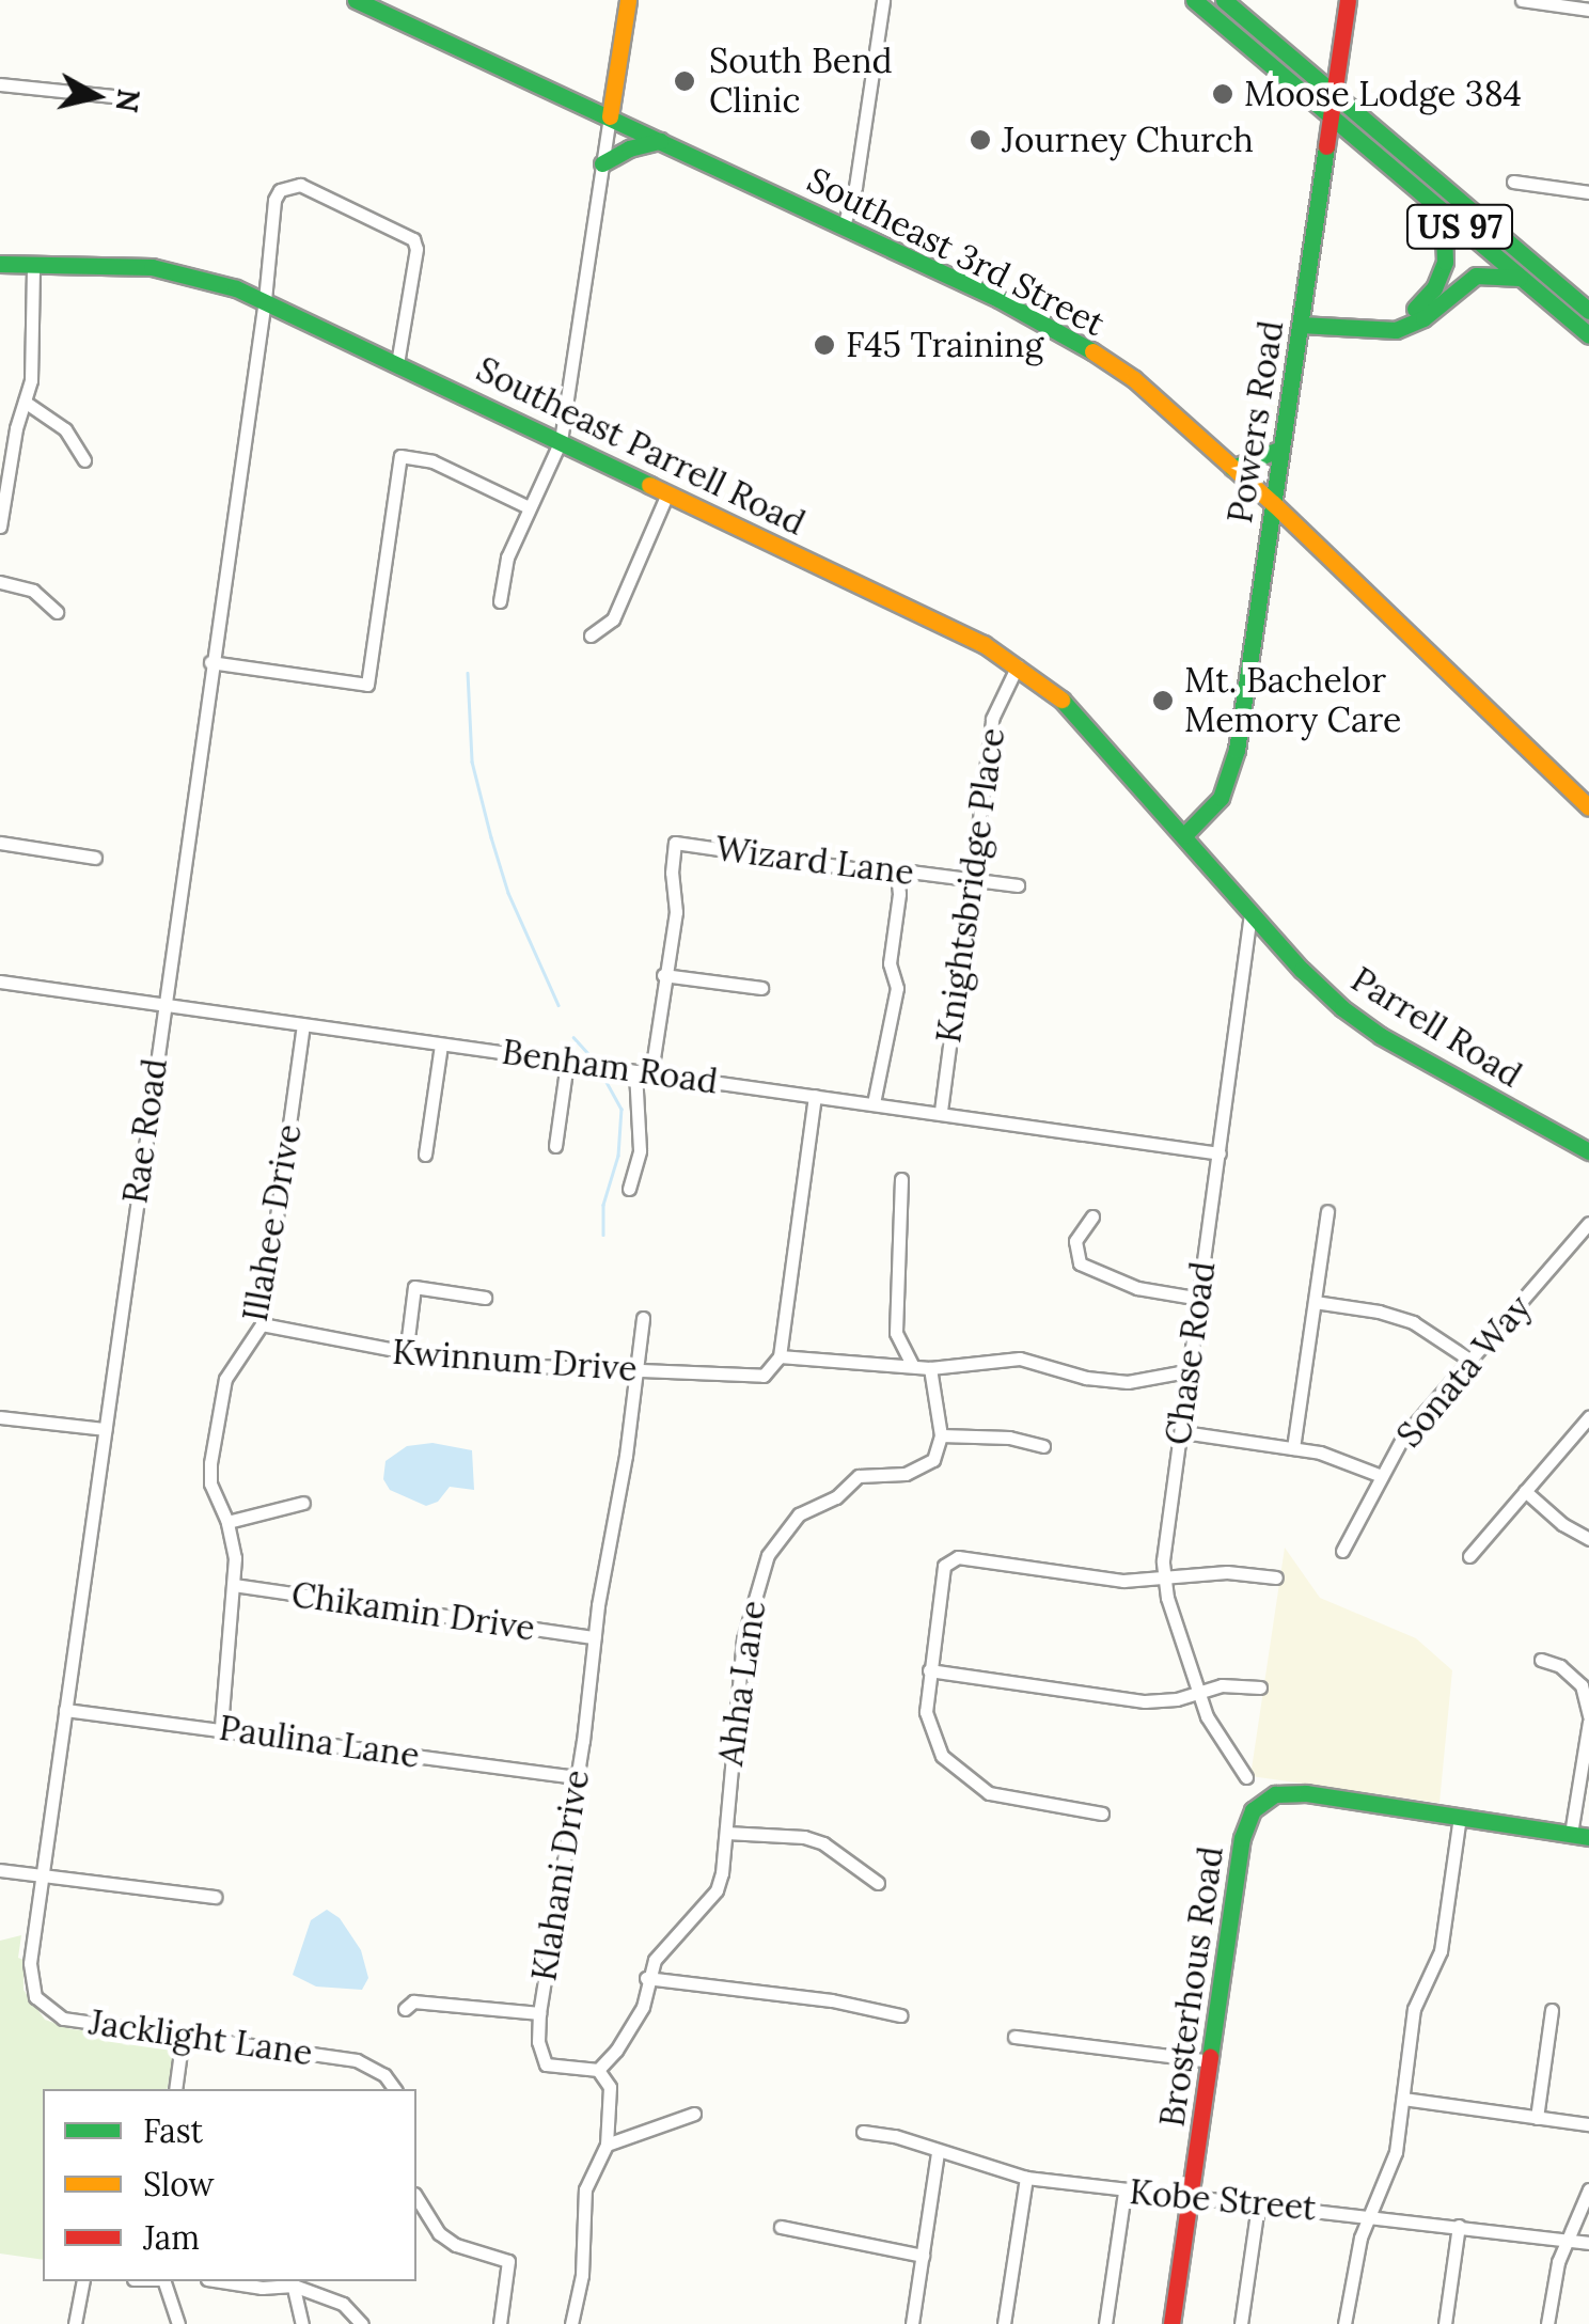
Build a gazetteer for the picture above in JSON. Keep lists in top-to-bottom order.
{
  "streets": {
    "main road": [
      "US 97",
      "Southeast 3rd Street",
      "Powers Road",
      "Southeast Parrell Road",
      "Parrell Road",
      "Brosterhous Road"
    ],
    "street": [
      "Wizard Lane",
      "Knightsbridge Place",
      "Benham Road",
      "Rae Road",
      "Illahee Drive",
      "Chase Road",
      "Kwinnum Drive",
      "Sonata Way",
      "Chikamin Drive",
      "Ahha Lane",
      "Paulina Lane",
      "Klahani Drive",
      "Jacklight Lane",
      "Kobe Street"
    ]
  },
  "crossings": [
    ["US 97", "Powers Road"],
    ["Southeast 3rd Street", "Powers Road"],
    ["Powers Road", "Southeast Parrell Road"],
    ["Powers Road", "Parrell Road"],
    ["Southeast Parrell Road", "Knightsbridge Place"],
    ["Southeast Parrell Road", "Parrell Road"],
    ["Southeast Parrell Road", "Rae Road"],
    ["Wizard Lane", "Knightsbridge Place"],
    ["Knightsbridge Place", "Benham Road"],
    ["Parrell Road", "Chase Road"],
    ["Benham Road", "Rae Road"],
    ["Benham Road", "Illahee Drive"],
    ["Benham Road", "Chase Road"],
    ["Rae Road", "Paulina Lane"],
    ["Rae Road", "Jacklight Lane"],
    ["Illahee Drive", "Kwinnum Drive"],
    ["Illahee Drive", "Chikamin Drive"],
    ["Illahee Drive", "Paulina Lane"],
    ["Kwinnum Drive", "Klahani Drive"],
    ["Chikamin Drive", "Klahani Drive"],
    ["Ahha Lane", "Klahani Drive"],
    ["Paulina Lane", "Klahani Drive"],
    ["Brosterhous Road", "Kobe Street"]
  ],
  "places": [
    "South Bend Clinic",
    "Moose Lodge 384",
    "Journey Church",
    "F45 Training",
    "Mt. Bachelor Memory Care"
  ],
  "legend": ["Fast", "Slow", "Jam"],
  "north": "right"
}
